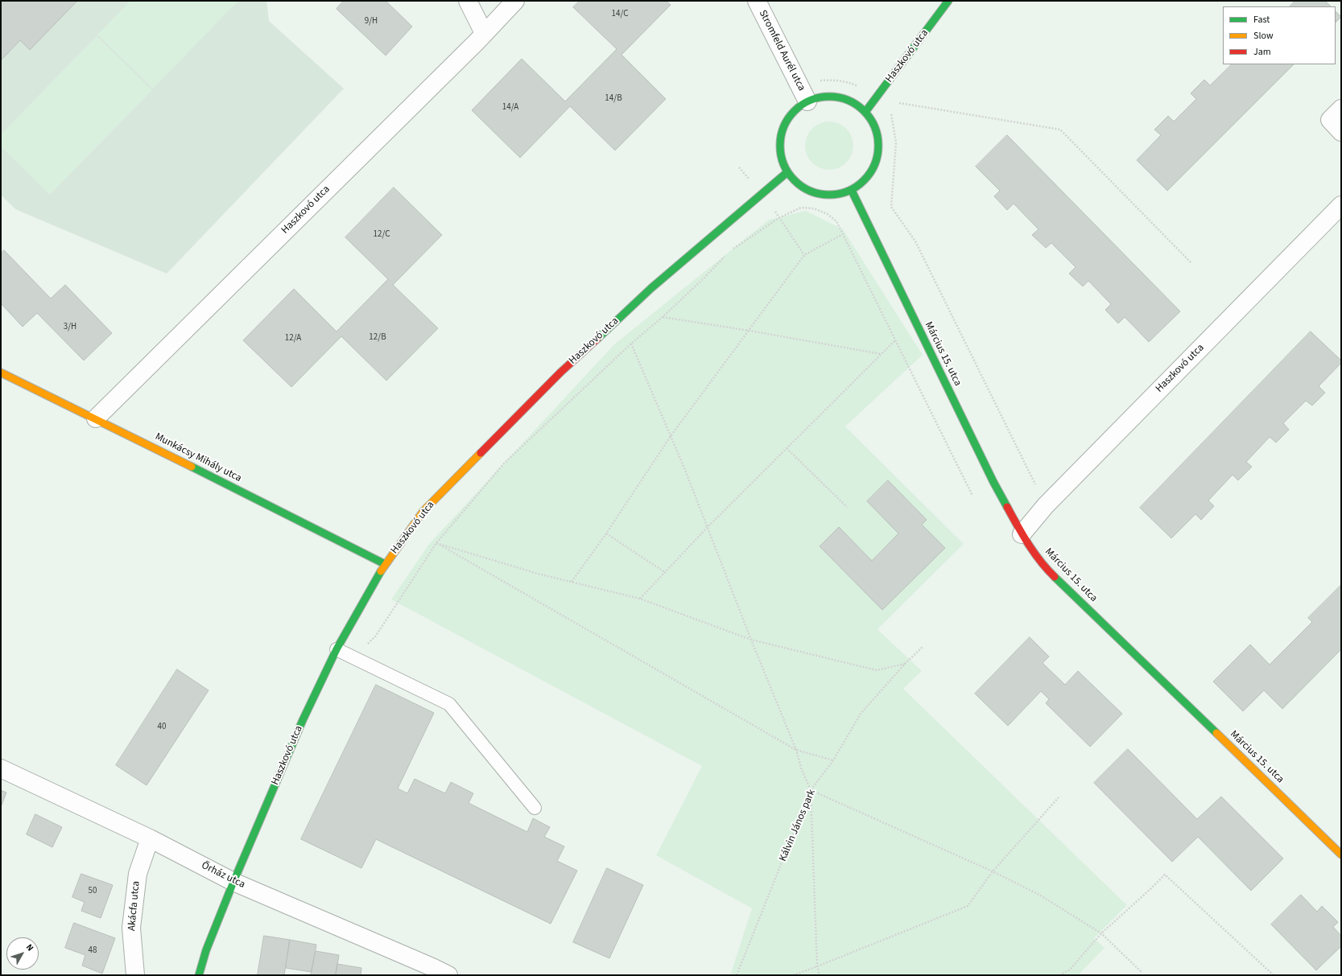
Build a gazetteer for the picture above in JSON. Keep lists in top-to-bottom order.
{
  "streets": {
    "street": [
      "Stromfeld Aurél utca",
      "Haszkovó utca",
      "Március 15. utca",
      "Munkácsy Mihály utca",
      "Őrház utca",
      "Akácfa utca"
    ],
    "path": ["Kálvin János park"]
  },
  "crossings": [
    ["Stromfeld Aurél utca", "Haszkovó utca"],
    ["Stromfeld Aurél utca", "Március 15. utca"],
    ["Haszkovó utca", "Március 15. utca"],
    ["Haszkovó utca", "Munkácsy Mihály utca"],
    ["Haszkovó utca", "Őrház utca"],
    ["Őrház utca", "Akácfa utca"]
  ],
  "house_numbers": [
    "14/C",
    "9/H",
    "14/B",
    "14/A",
    "12/C",
    "3/H",
    "12/B",
    "12/A",
    "40",
    "50",
    "48"
  ],
  "legend": ["Fast", "Slow", "Jam"],
  "north": "top right"
}
